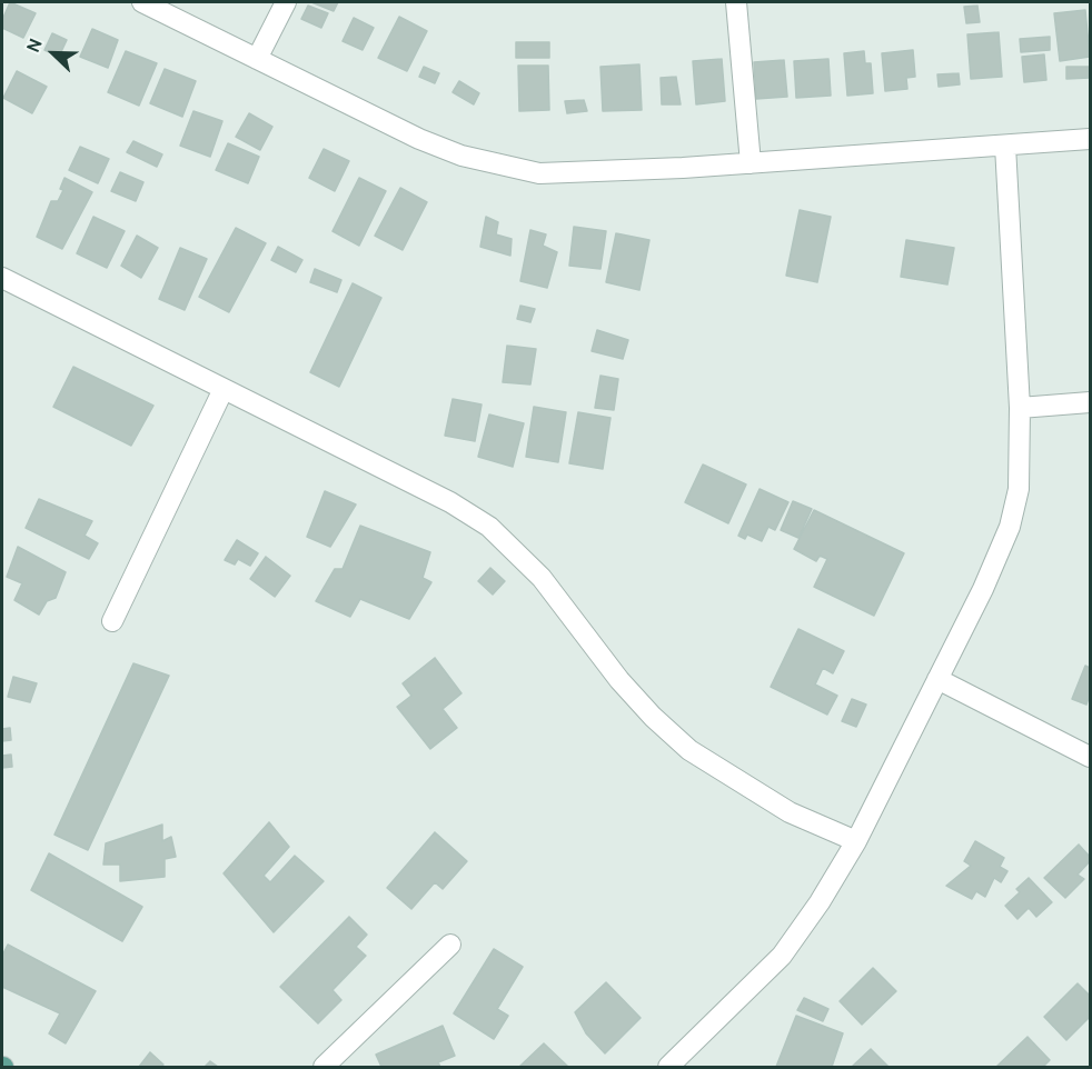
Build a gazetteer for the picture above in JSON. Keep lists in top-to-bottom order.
{
  "north": "top left"
}
